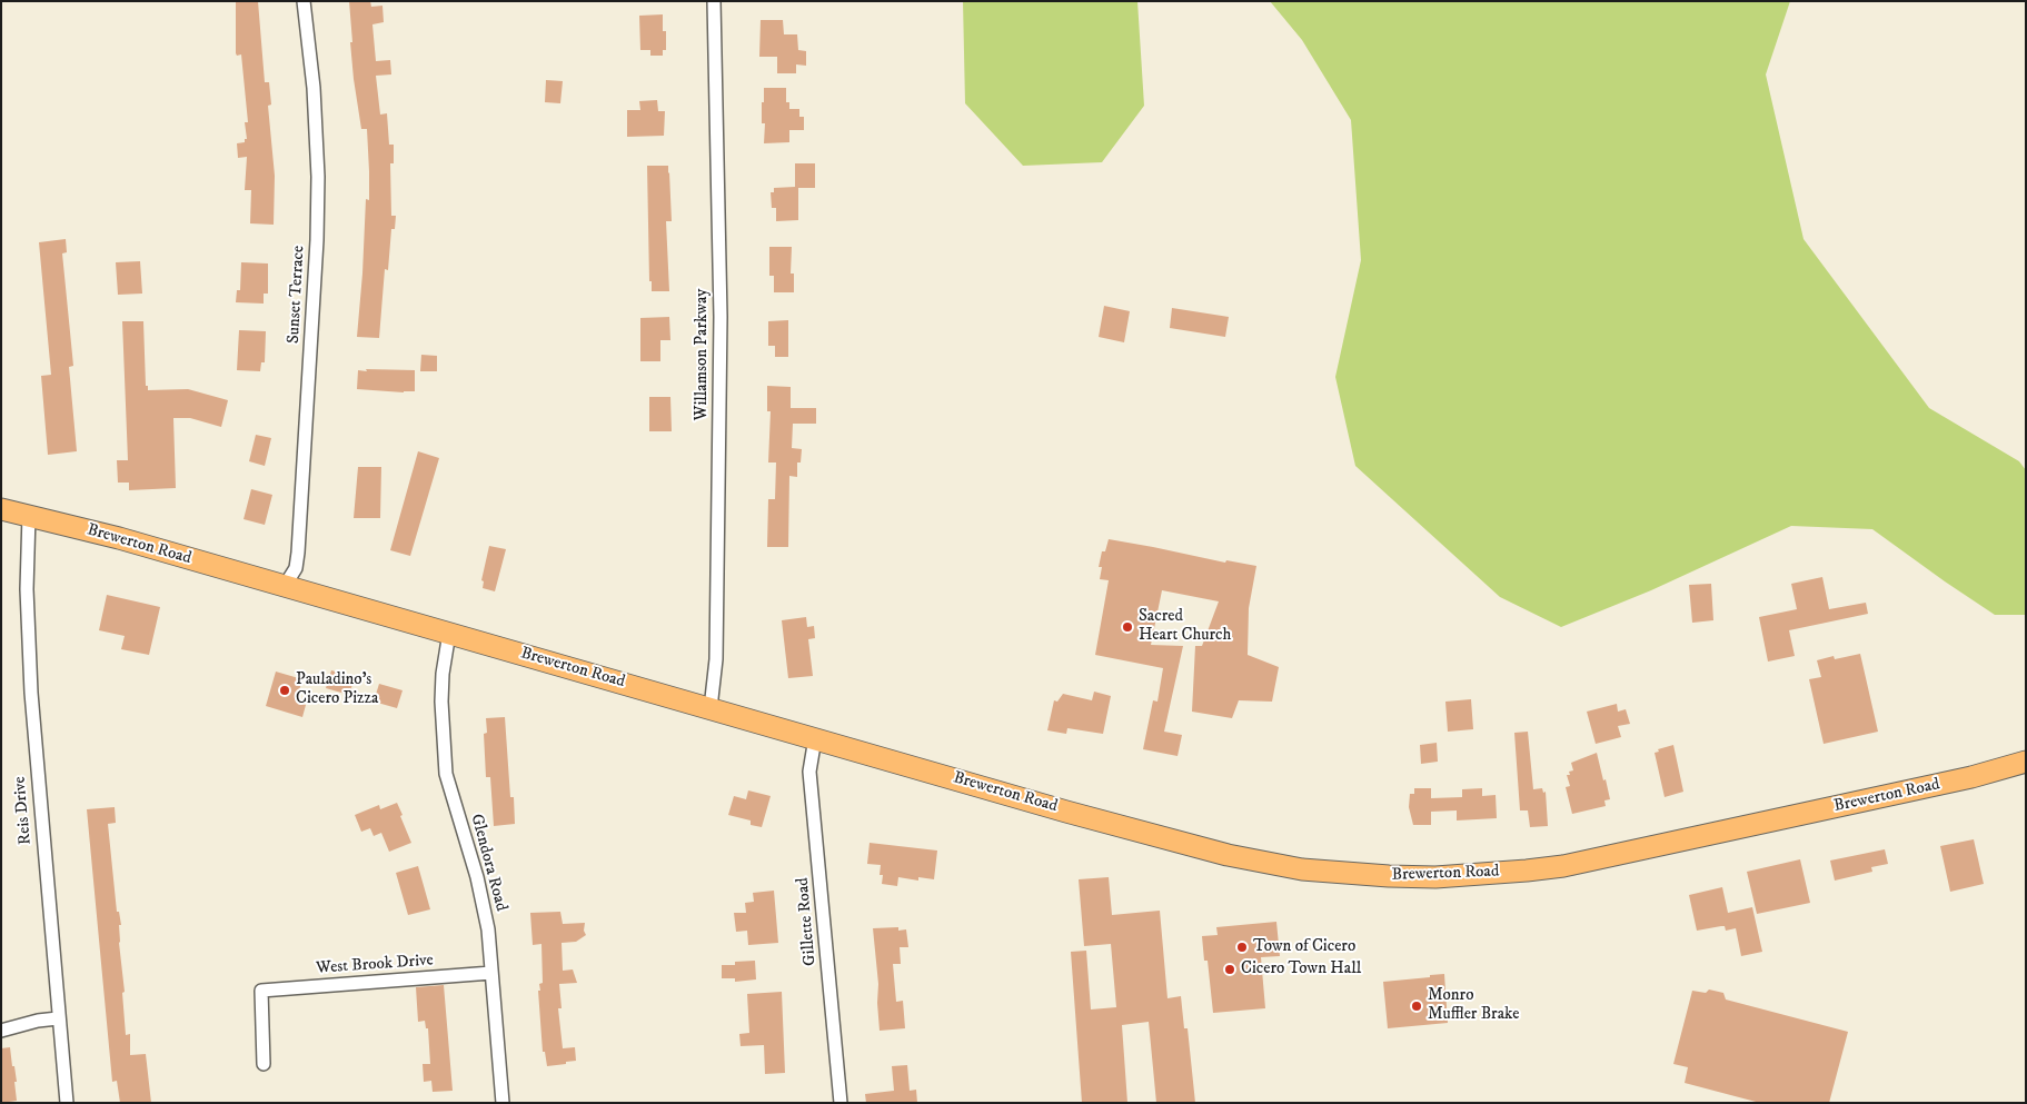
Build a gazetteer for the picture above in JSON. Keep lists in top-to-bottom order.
{
  "streets": {
    "main road": ["Brewerton Road"],
    "street": [
      "Sunset Terrace",
      "Willamson Parkway",
      "Reis Drive",
      "Glendora Road",
      "Gillette Road",
      "West Brook Drive"
    ]
  },
  "crossings": [
    ["Sunset Terrace", "Brewerton Road"],
    ["Willamson Parkway", "Brewerton Road"],
    ["Brewerton Road", "Reis Drive"],
    ["Brewerton Road", "Glendora Road"],
    ["Brewerton Road", "Gillette Road"],
    ["Glendora Road", "West Brook Drive"]
  ],
  "places": [
    "Sacred Heart Church",
    "Pauladino's Cicero Pizza",
    "Town of Cicero",
    "Cicero Town Hall",
    "Monro Muffler Brake"
  ]
}
